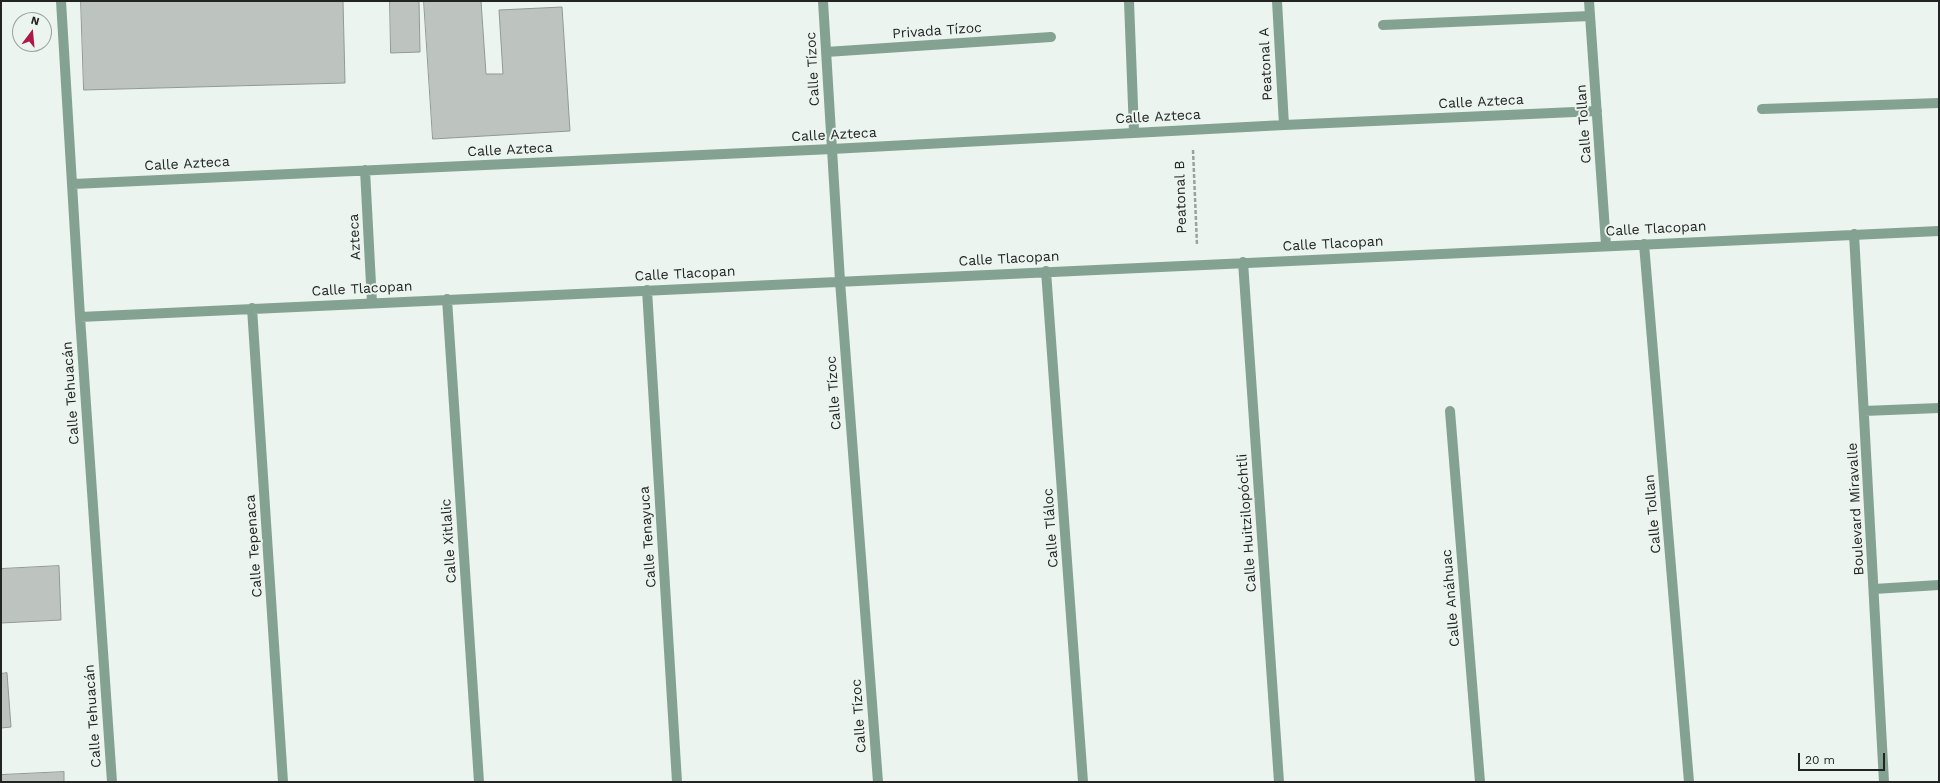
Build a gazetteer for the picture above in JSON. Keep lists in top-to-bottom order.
{
  "streets": {
    "street": [
      "Privada Tízoc",
      "Peatonal A",
      "Calle Tízoc",
      "Calle Azteca",
      "Calle Tollan",
      "Calle Tlacopan",
      "Azteca",
      "Calle Tehuacán",
      "Boulevard Miravalle",
      "Calle Huitzilopóchtli",
      "Calle Tláloc",
      "Calle Tenayuca",
      "Calle Xitlalic",
      "Calle Tepenaca",
      "Calle Anáhuac"
    ],
    "path": ["Peatonal B"]
  },
  "crossings": [
    ["Privada Tízoc", "Calle Tízoc"],
    ["Peatonal A", "Calle Azteca"],
    ["Calle Tízoc", "Calle Azteca"],
    ["Calle Tízoc", "Calle Tlacopan"],
    ["Calle Azteca", "Calle Tollan"],
    ["Calle Azteca", "Peatonal B"],
    ["Calle Azteca", "Azteca"],
    ["Calle Azteca", "Calle Tehuacán"],
    ["Calle Tollan", "Calle Tlacopan"],
    ["Peatonal B", "Calle Tlacopan"],
    ["Calle Tlacopan", "Azteca"],
    ["Calle Tlacopan", "Calle Tehuacán"],
    ["Calle Tlacopan", "Boulevard Miravalle"],
    ["Calle Tlacopan", "Calle Huitzilopóchtli"],
    ["Calle Tlacopan", "Calle Tláloc"],
    ["Calle Tlacopan", "Calle Tenayuca"],
    ["Calle Tlacopan", "Calle Xitlalic"],
    ["Calle Tlacopan", "Calle Tepenaca"]
  ],
  "scale_bar": "20 m",
  "north": "top"
}
